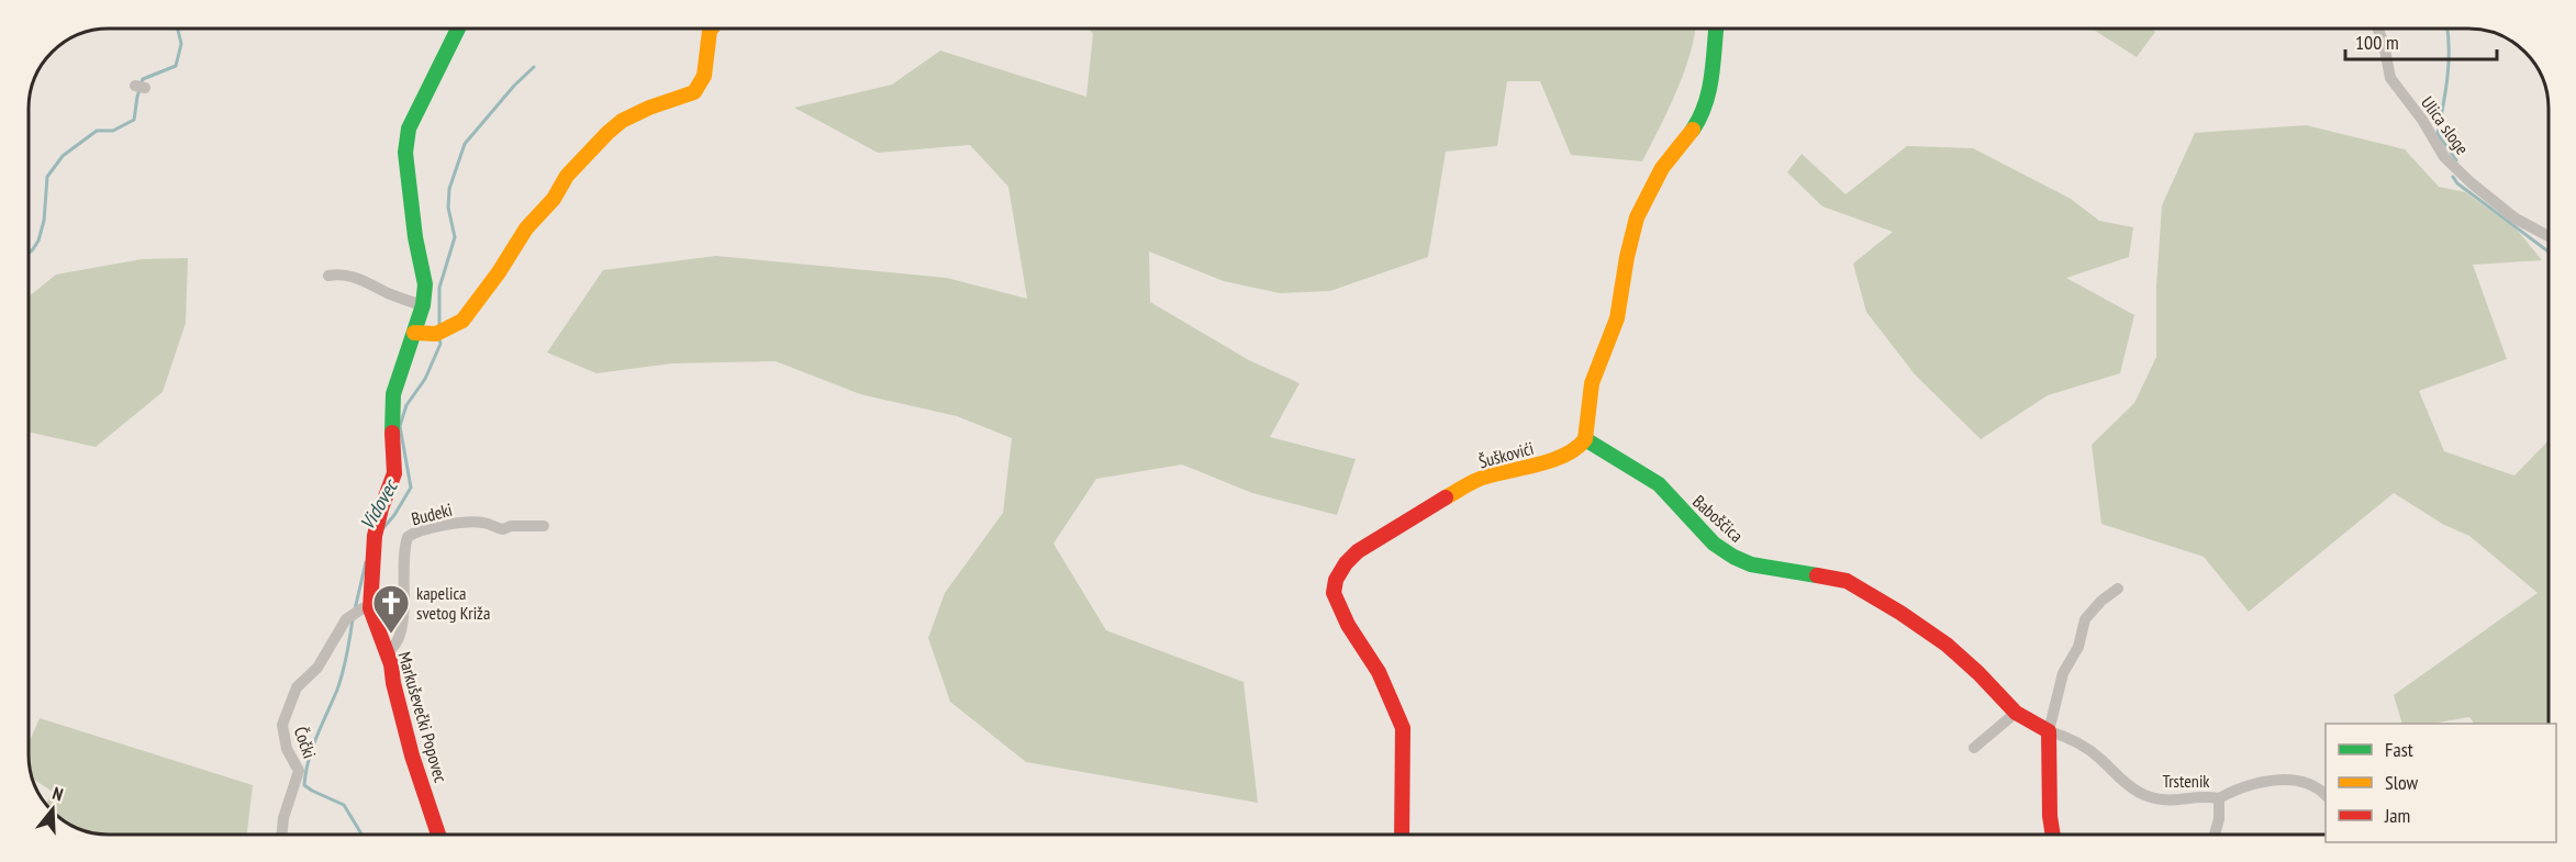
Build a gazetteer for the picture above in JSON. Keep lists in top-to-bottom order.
{
  "streets": {
    "street": [
      "Ulica sloge",
      "Šuškovići",
      "Budeki",
      "Baboščica",
      "Markuševečki Popovec",
      "Čočki",
      "Trstenik"
    ]
  },
  "crossings": [
    ["Šuškovići", "Baboščica"],
    ["Budeki", "Markuševečki Popovec"],
    ["Baboščica", "Trstenik"],
    ["Markuševečki Popovec", "Čočki"]
  ],
  "water": ["Vidovec"],
  "places": {
    "church": ["kapelica svetog Križa"]
  },
  "legend": ["Fast", "Slow", "Jam"],
  "scale_bar": "100 m",
  "north": "top"
}
